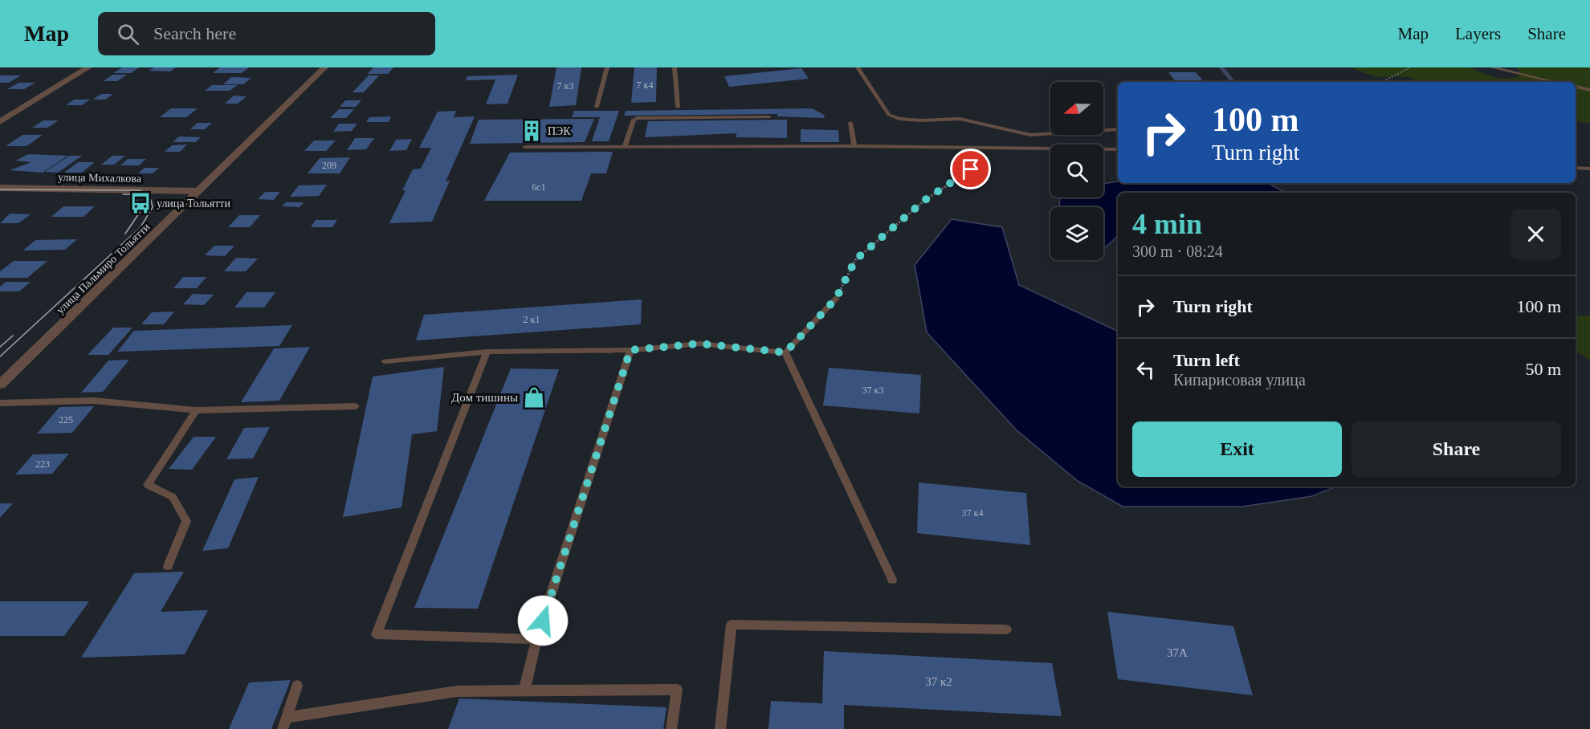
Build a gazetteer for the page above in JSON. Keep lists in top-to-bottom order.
{
  "streets": {
    "street": ["улица Михалкова", "улица Пальмиро Тольятти"]
  },
  "crossings": [
    ["улица Михалкова", "улица Пальмиро Тольятти"]
  ],
  "places": {
    "building": ["ПЭК"],
    "bus stop": ["улица Тольятти"],
    "shop": ["Дом тишины"]
  },
  "house_numbers": [
    "7 к4",
    "7 к3",
    "209",
    "6с1",
    "2 к1",
    "37 к3",
    "225",
    "223",
    "37 к4",
    "37А",
    "37 к2"
  ],
  "north": "left",
  "page": {
    "header": "Map",
    "search": "Search here",
    "nav": ["Map", "Layers", "Share"],
    "turn": ["100 m", "Turn right"],
    "heading": ["4 min", "300 m · 08:24"],
    "list": [
      {
        "name": "Turn right",
        "value": "100 m"
      },
      {
        "name": "Turn left",
        "note": "Кипарисовая улица",
        "value": "50 m"
      }
    ],
    "buttons": ["Exit", "Share"]
  }
}
